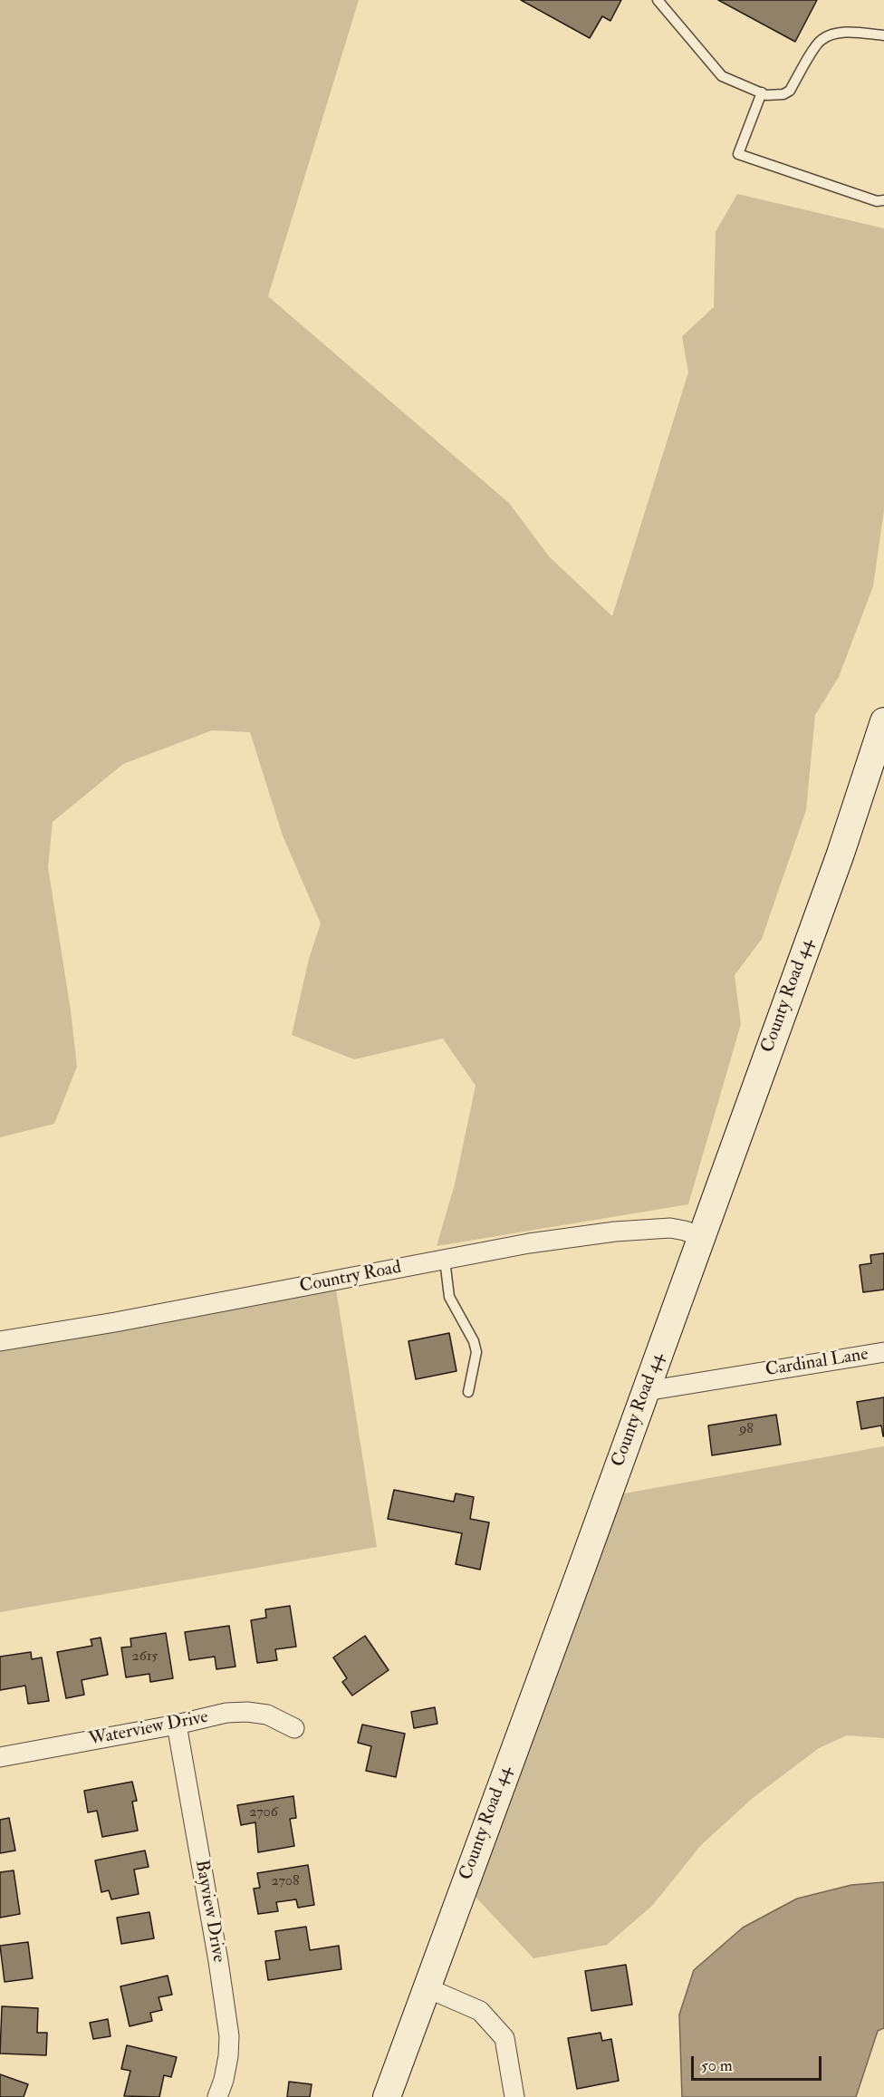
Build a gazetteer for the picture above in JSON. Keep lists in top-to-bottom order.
{
  "streets": {
    "main road": ["County Road 44"],
    "street": [
      "Country Road",
      "Cardinal Lane",
      "Waterview Drive",
      "Bayview Drive"
    ]
  },
  "crossings": [
    ["County Road 44", "Country Road"],
    ["County Road 44", "Cardinal Lane"],
    ["Waterview Drive", "Bayview Drive"]
  ],
  "house_numbers": [
    "98",
    "2615",
    "2706",
    "2708"
  ],
  "scale_bar": "50 m"
}
